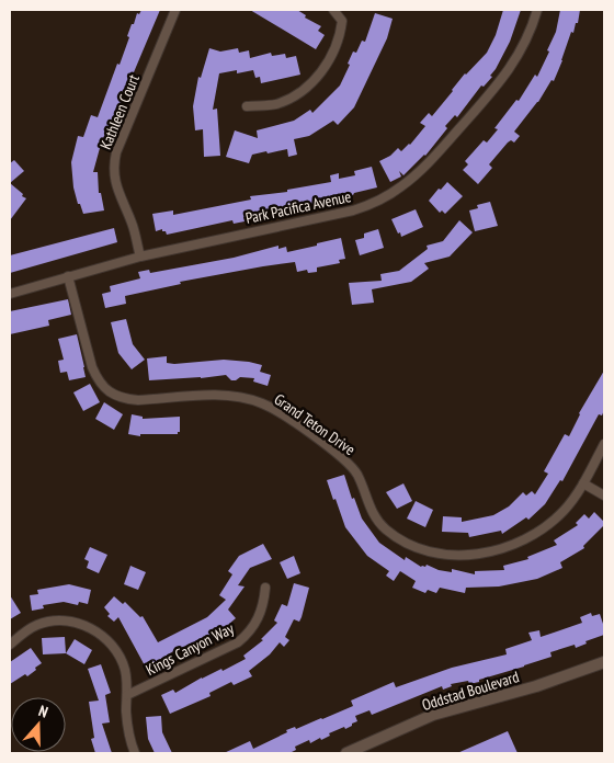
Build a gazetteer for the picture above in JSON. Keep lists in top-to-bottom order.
{
  "streets": {
    "street": [
      "Kathleen Court",
      "Park Pacifica Avenue",
      "Grand Teton Drive",
      "Kings Canyon Way",
      "Oddstad Boulevard"
    ]
  },
  "crossings": [
    ["Kathleen Court", "Park Pacifica Avenue"],
    ["Park Pacifica Avenue", "Grand Teton Drive"]
  ],
  "north": "top"
}
